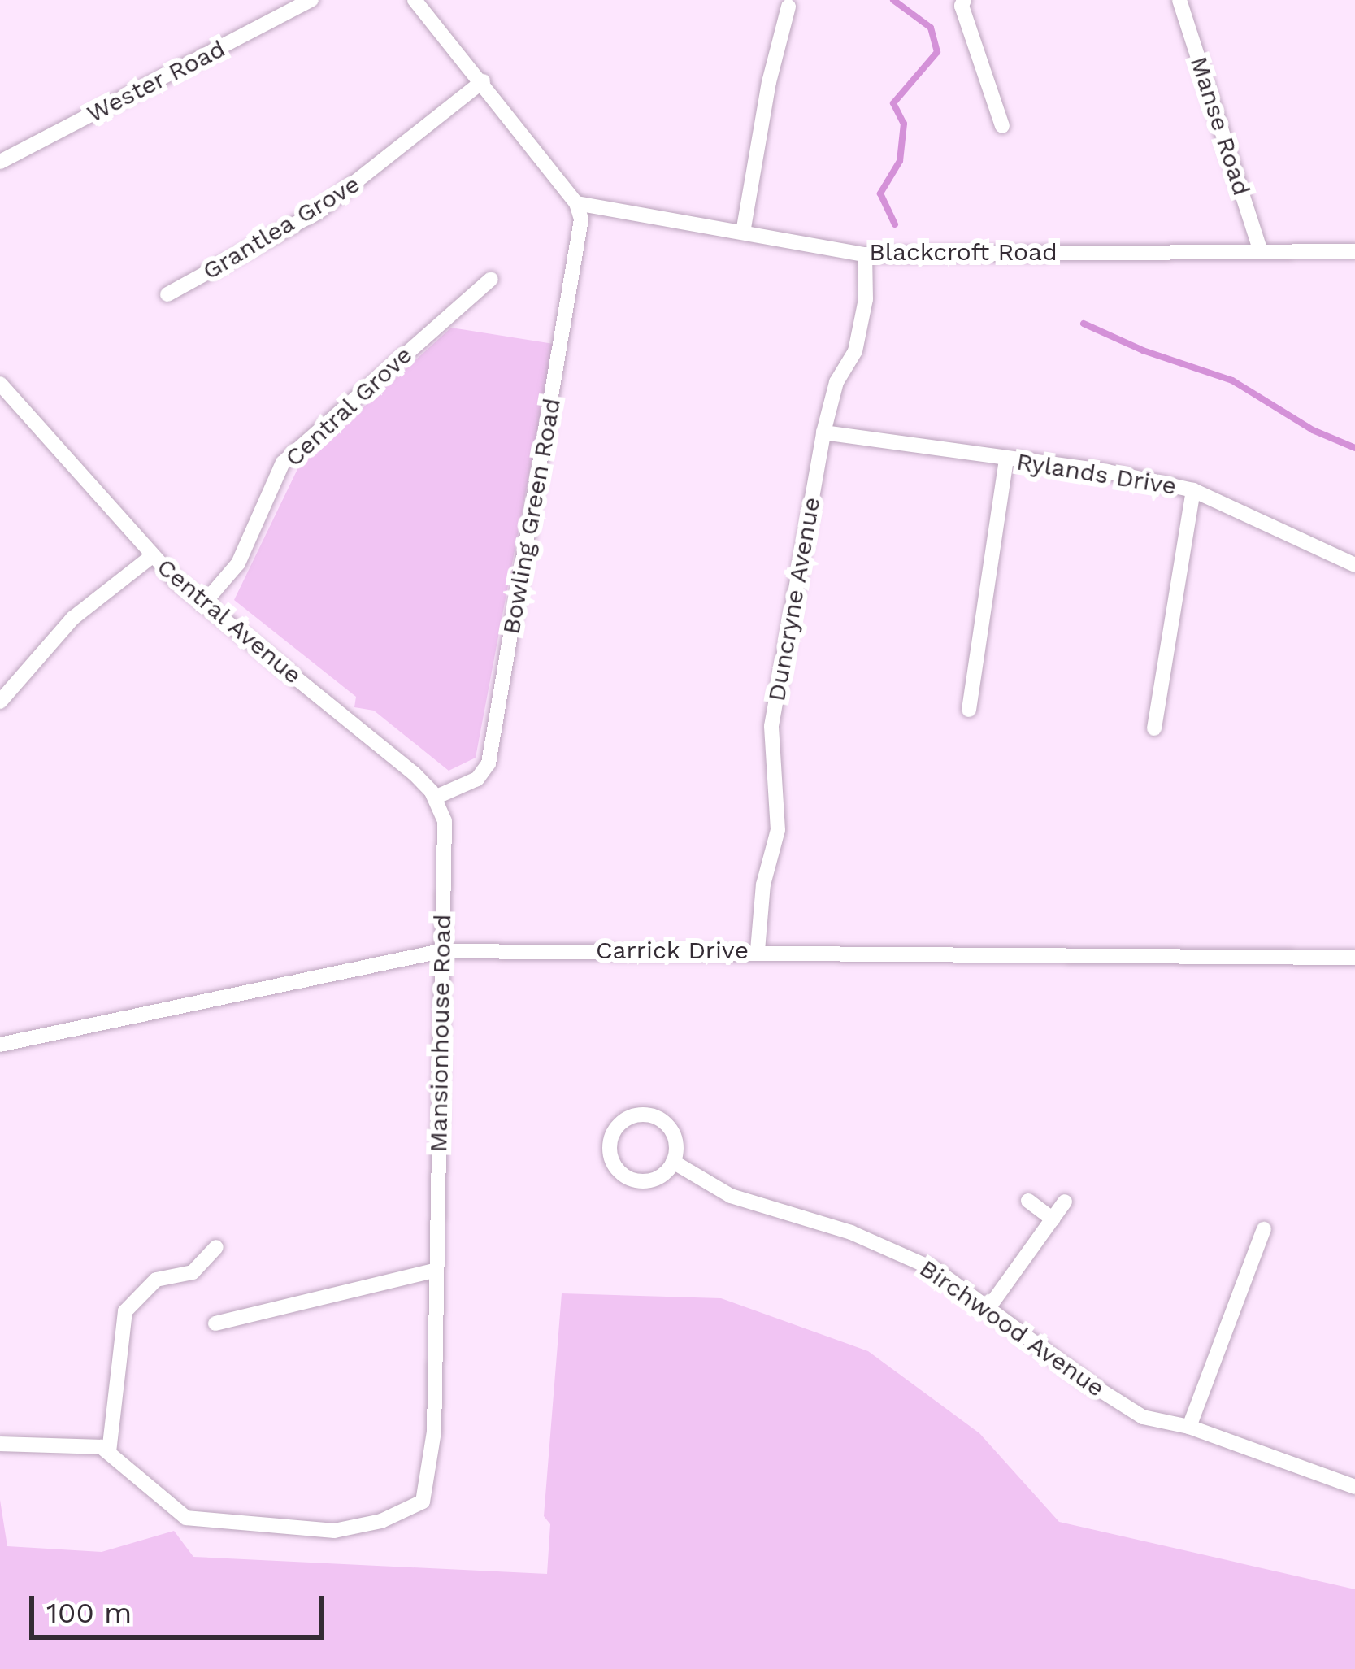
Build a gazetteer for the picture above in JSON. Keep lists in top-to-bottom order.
{
  "streets": {
    "street": [
      "Wester Road",
      "Manse Road",
      "Grantlea Grove",
      "Blackcroft Road",
      "Central Grove",
      "Rylands Drive",
      "Bowling Green Road",
      "Duncryne Avenue",
      "Central Avenue",
      "Carrick Drive",
      "Mansionhouse Road",
      "Birchwood Avenue"
    ]
  },
  "crossings": [
    ["Manse Road", "Blackcroft Road"],
    ["Blackcroft Road", "Bowling Green Road"],
    ["Blackcroft Road", "Duncryne Avenue"],
    ["Central Grove", "Central Avenue"],
    ["Rylands Drive", "Duncryne Avenue"],
    ["Bowling Green Road", "Central Avenue"],
    ["Bowling Green Road", "Mansionhouse Road"],
    ["Duncryne Avenue", "Carrick Drive"],
    ["Central Avenue", "Mansionhouse Road"],
    ["Carrick Drive", "Mansionhouse Road"]
  ],
  "scale_bar": "100 m"
}
